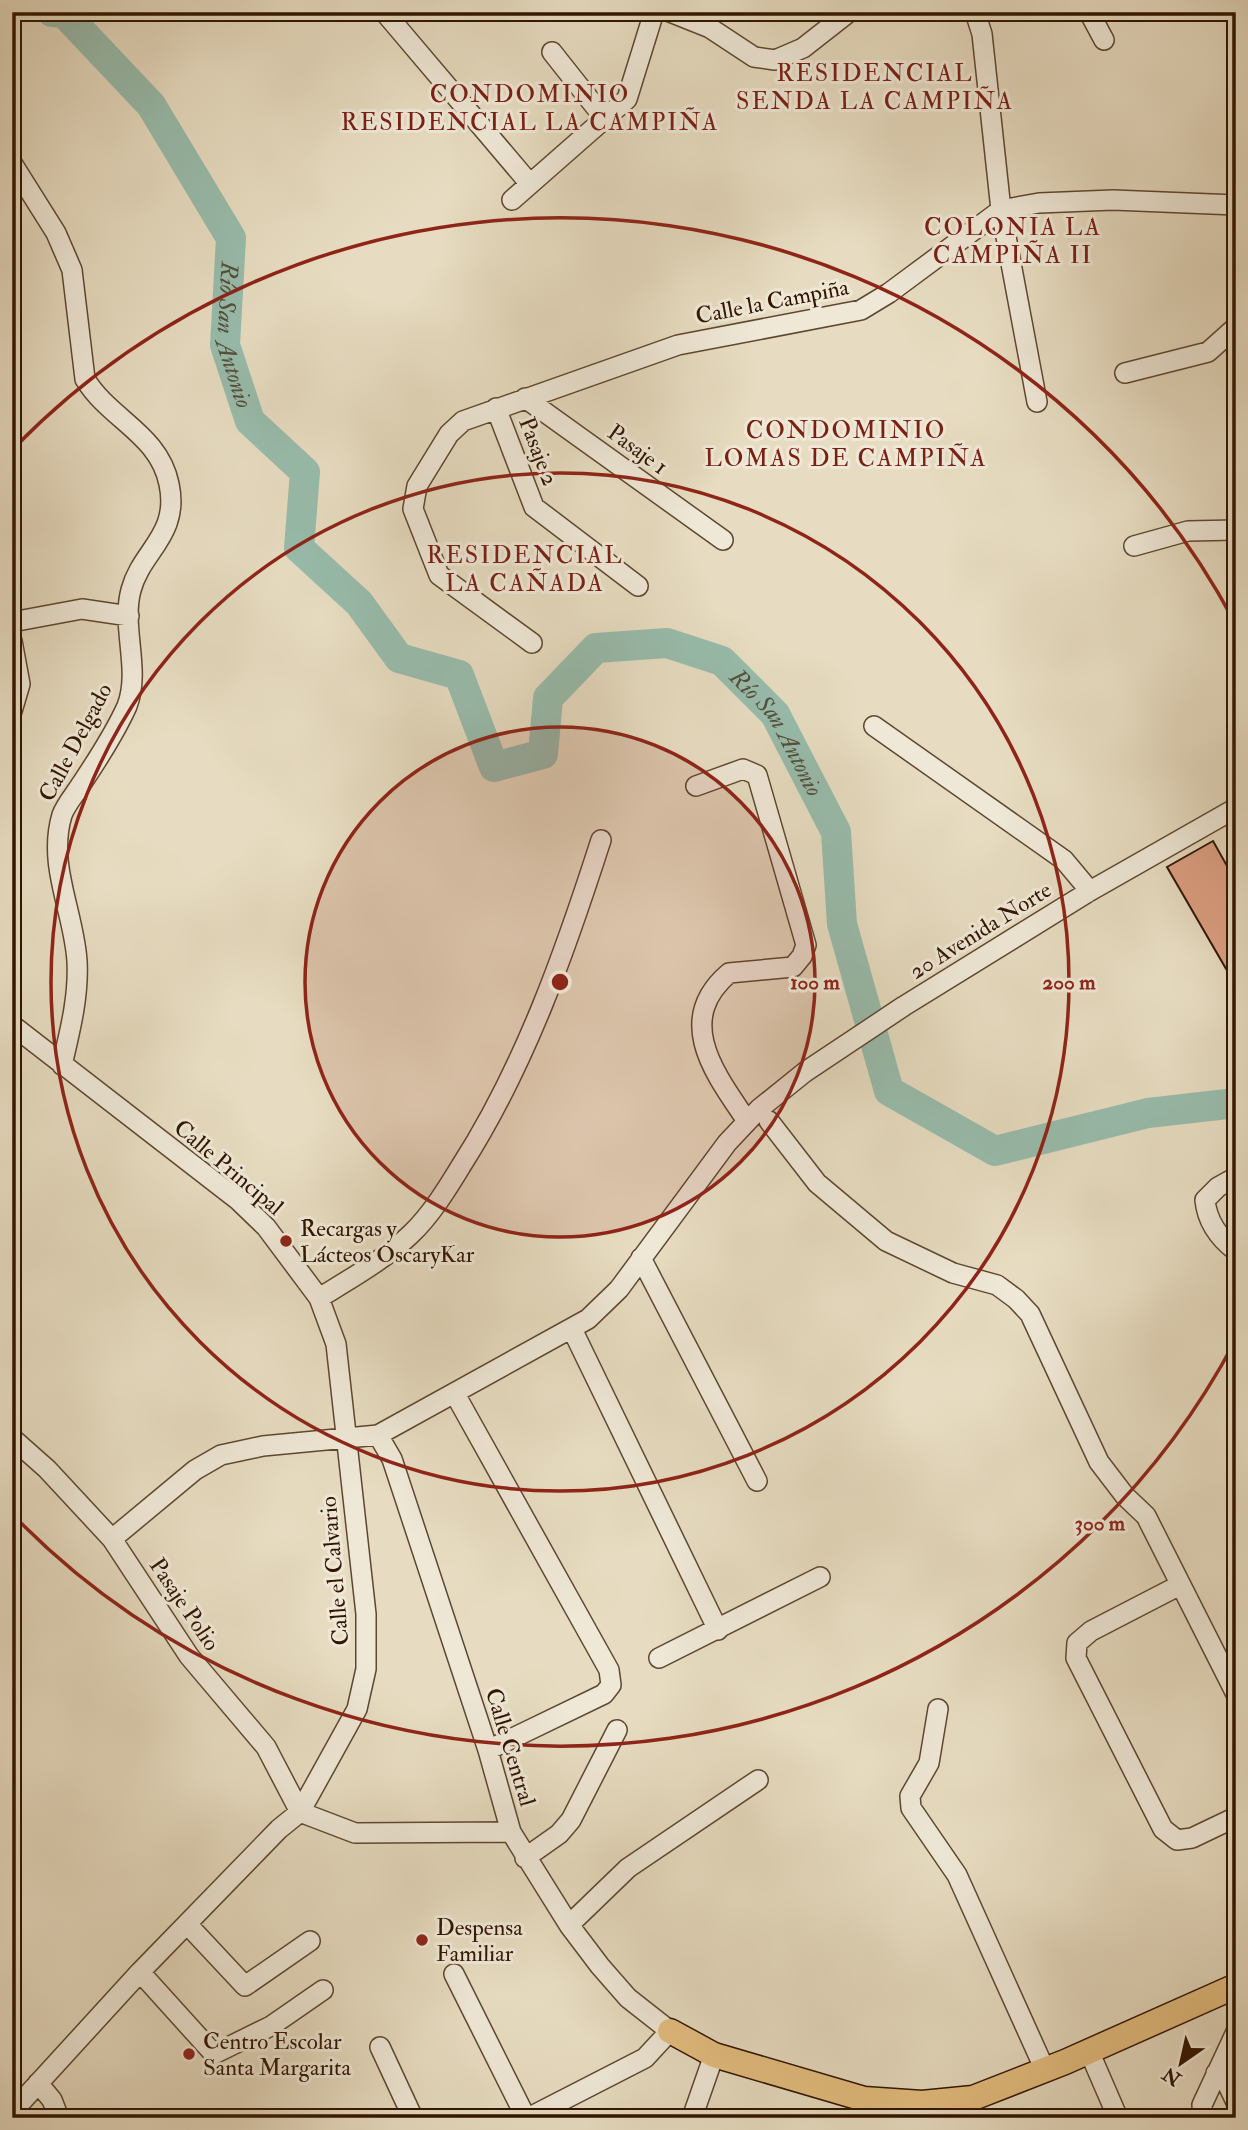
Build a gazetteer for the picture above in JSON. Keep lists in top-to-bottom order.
{
  "streets": {
    "street": [
      "Calle la Campiña",
      "Pasaje 1",
      "Pasaje 2",
      "Calle Delgado",
      "20 Avenida Norte",
      "Calle Principal",
      "Calle el Calvario",
      "Pasaje Polio",
      "Calle Central"
    ]
  },
  "crossings": [
    ["Calle la Campiña", "Pasaje 1"],
    ["Calle la Campiña", "Pasaje 2"],
    ["Calle Delgado", "Calle Principal"],
    ["Calle Principal", "Calle el Calvario"],
    ["Calle el Calvario", "Pasaje Polio"]
  ],
  "districts": [
    "RESIDENCIAL SENDA LA CAMPIÑA",
    "CONDOMINIO RESIDENCIAL LA CAMPIÑA",
    "COLONIA LA CAMPIÑA II",
    "CONDOMINIO LOMAS DE CAMPIÑA",
    "RESIDENCIAL LA CAÑADA"
  ],
  "water": ["Río San Antonio"],
  "places": ["Recargas y Lácteos OscaryKar", "Despensa Familiar", "Centro Escolar Santa Margarita"],
  "north": "bottom left",
  "rings": ["100 m", "200 m", "300 m"]
}
